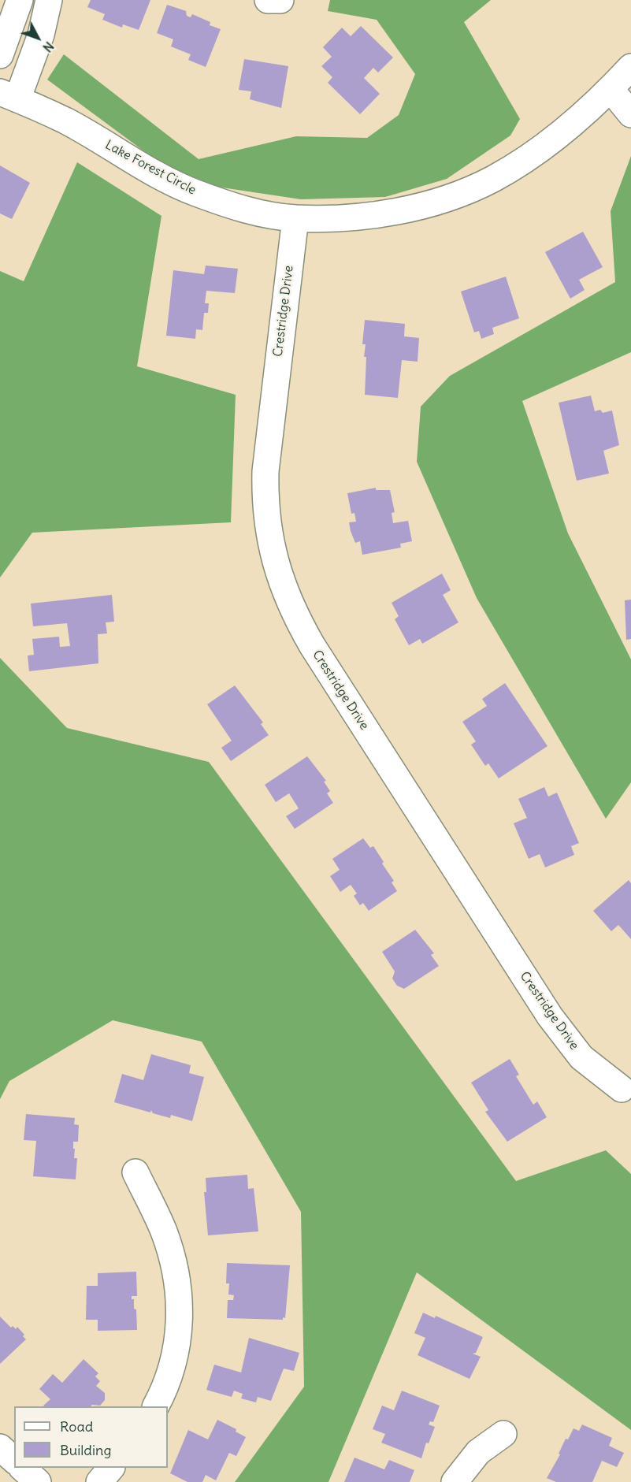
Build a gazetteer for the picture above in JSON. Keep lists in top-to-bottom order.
{
  "streets": {
    "street": ["Lake Forest Circle", "Crestridge Drive"]
  },
  "crossings": [
    ["Lake Forest Circle", "Crestridge Drive"]
  ],
  "legend": ["Road", "Building"],
  "north": "bottom right"
}
